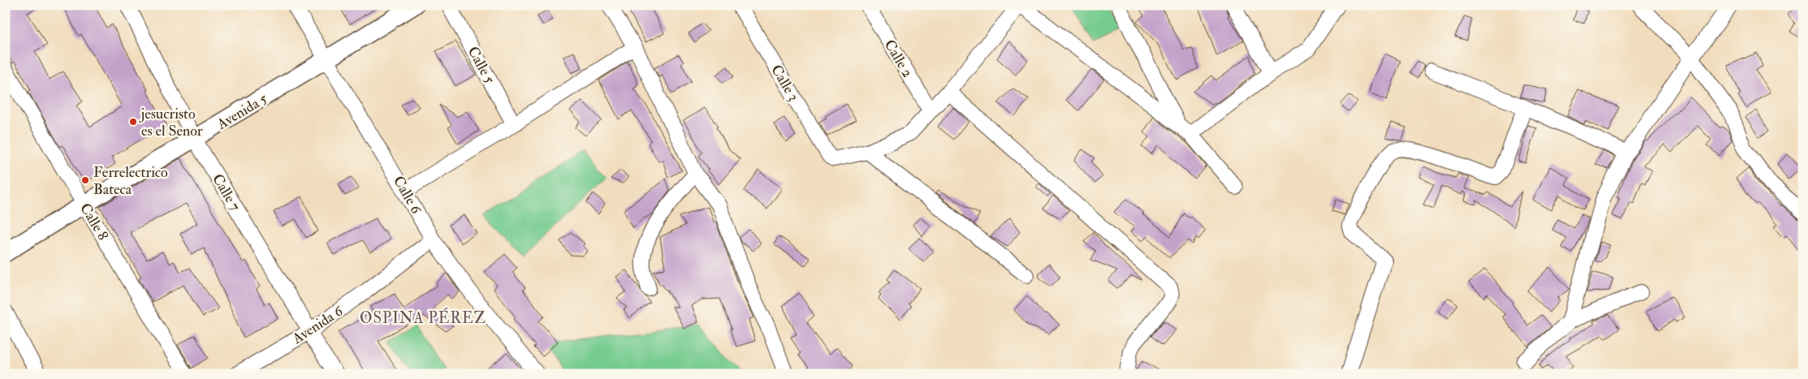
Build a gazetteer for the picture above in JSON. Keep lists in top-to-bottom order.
{
  "streets": {
    "street": [
      "Calle 2",
      "Calle 5",
      "Calle 3",
      "Avenida 5",
      "Calle 7",
      "Calle 6",
      "Calle 8",
      "Avenida 6"
    ]
  },
  "crossings": [
    ["Avenida 5", "Calle 7"],
    ["Avenida 5", "Calle 6"],
    ["Avenida 5", "Calle 8"],
    ["Calle 7", "Avenida 6"],
    ["Calle 6", "Avenida 6"]
  ],
  "districts": ["OSPINA PÉREZ"],
  "places": ["jesucristo es el Senor", "Ferrelectrico Bateca"]
}
